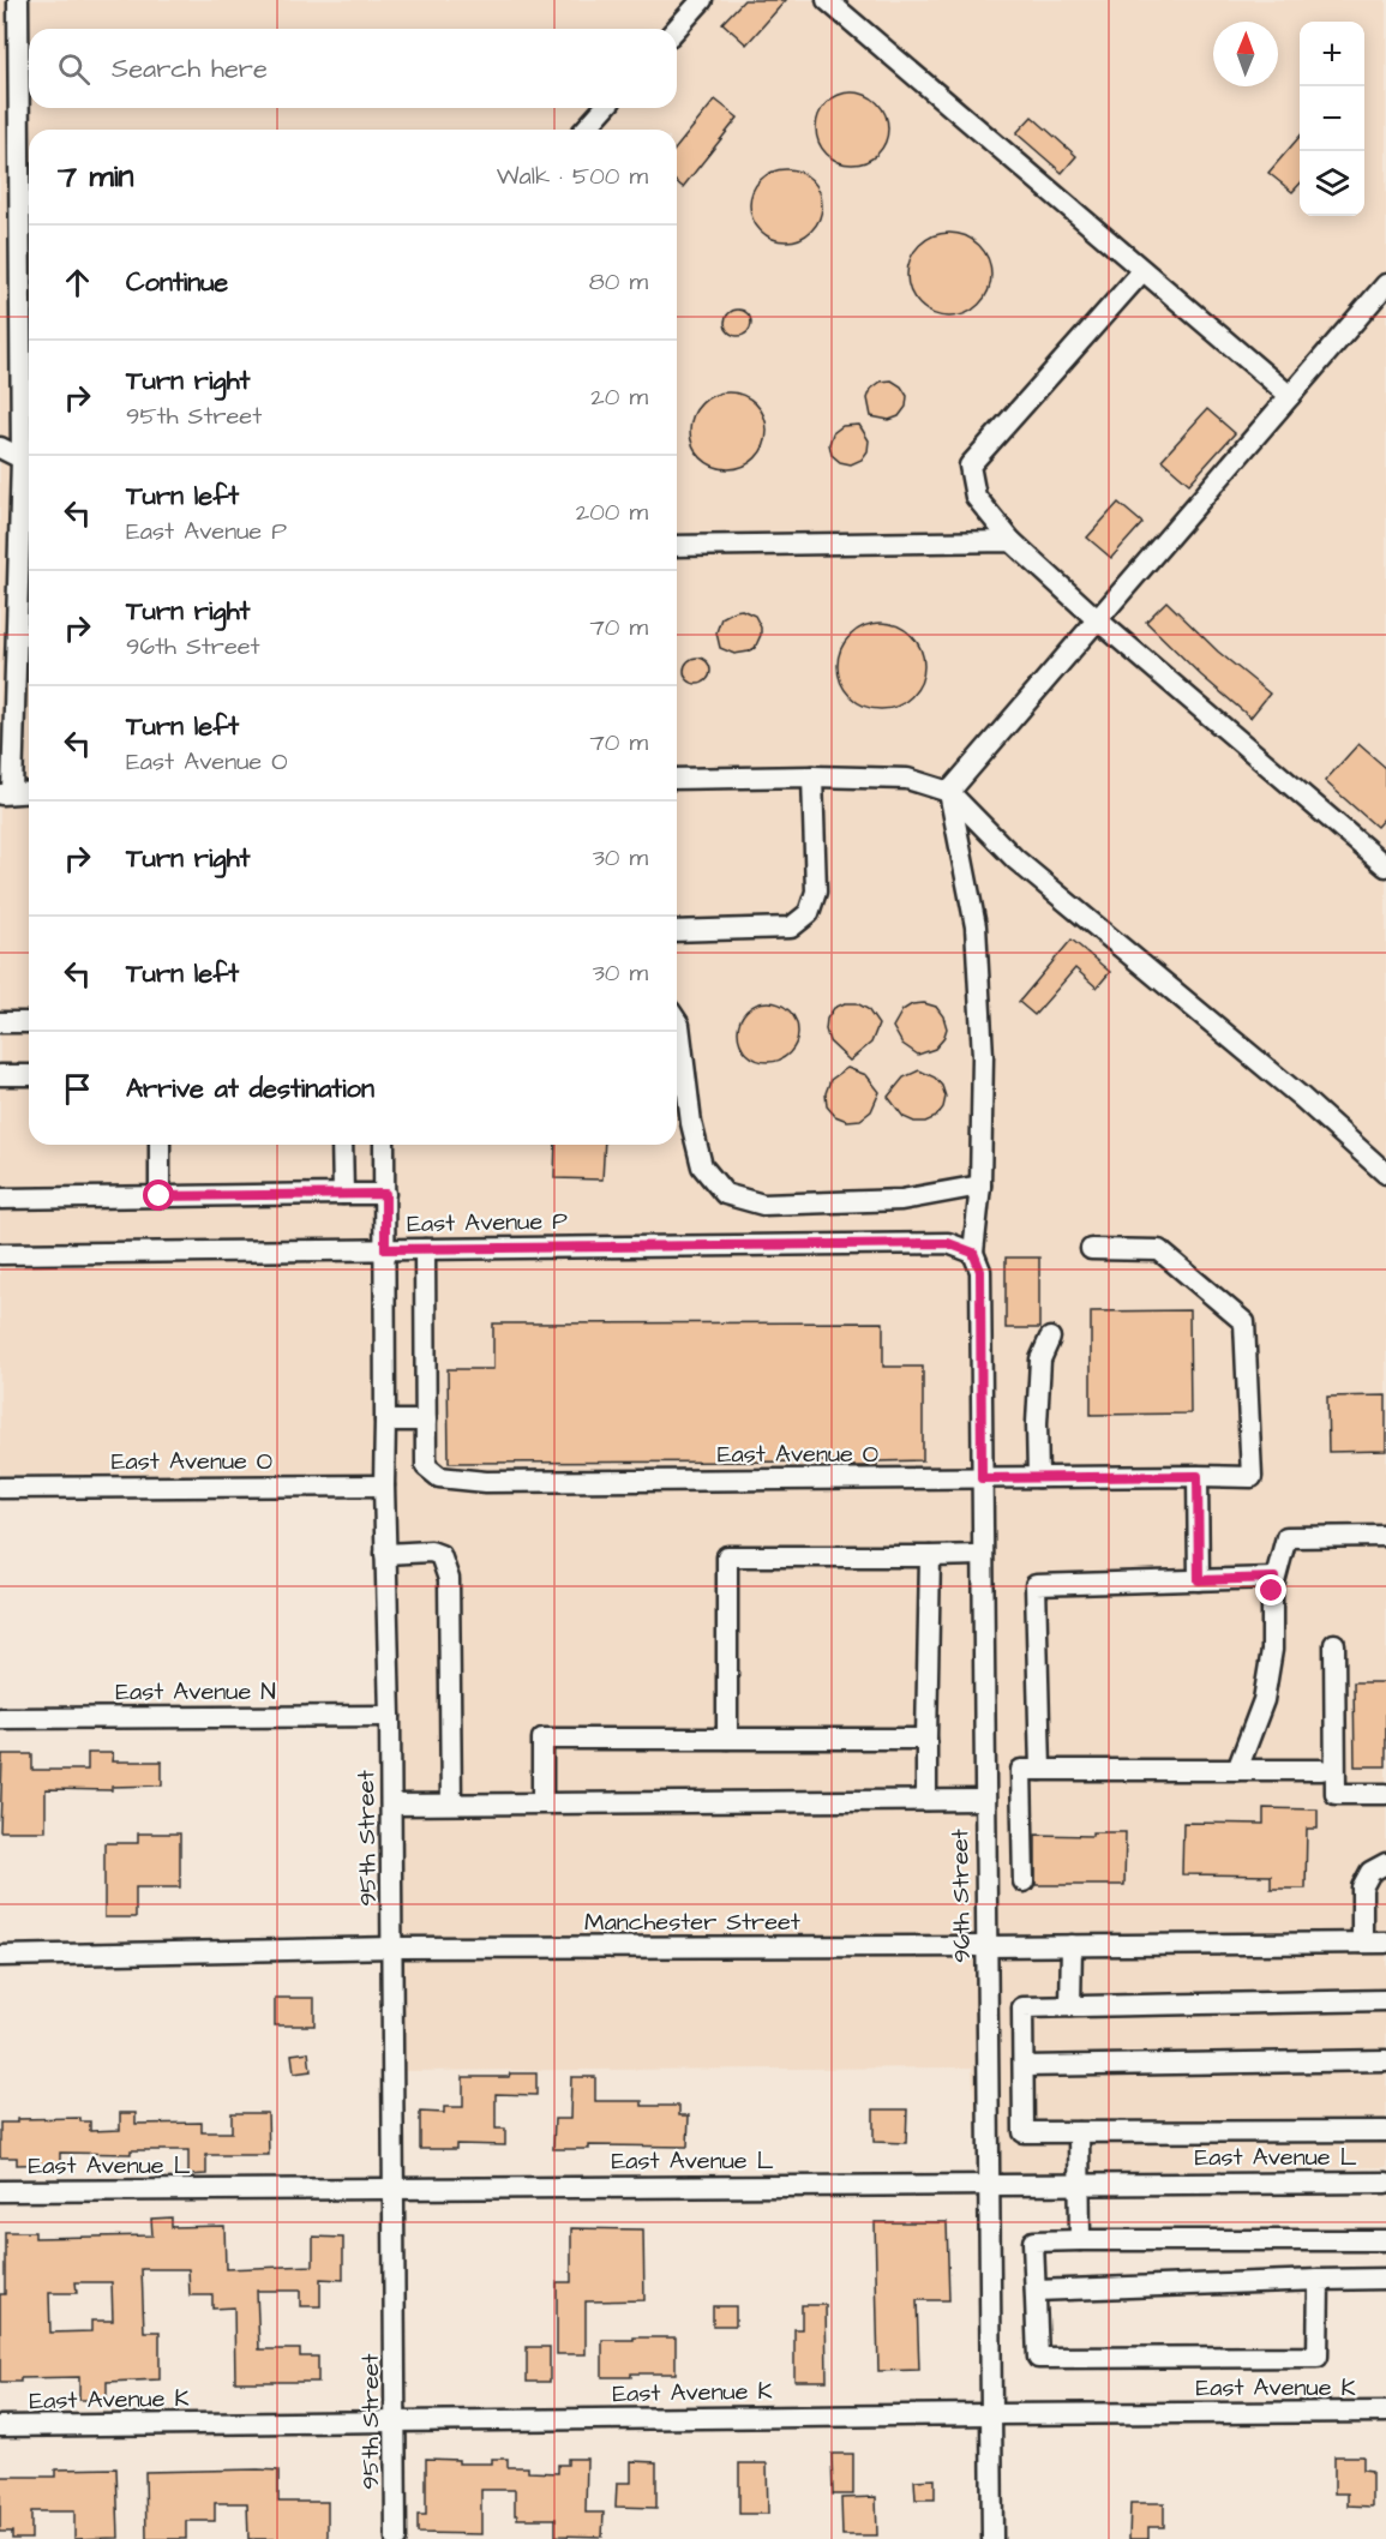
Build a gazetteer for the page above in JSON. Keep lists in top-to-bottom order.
{
  "streets": {
    "street": [
      "East Avenue P",
      "East Avenue O",
      "East Avenue N",
      "95th Street",
      "96th Street",
      "Manchester Street",
      "East Avenue L",
      "East Avenue K"
    ]
  },
  "crossings": [
    ["East Avenue P", "95th Street"],
    ["East Avenue P", "96th Street"],
    ["East Avenue O", "95th Street"],
    ["East Avenue O", "96th Street"],
    ["East Avenue N", "95th Street"],
    ["95th Street", "Manchester Street"],
    ["95th Street", "East Avenue L"],
    ["95th Street", "East Avenue K"],
    ["96th Street", "Manchester Street"],
    ["96th Street", "East Avenue L"],
    ["96th Street", "East Avenue K"]
  ],
  "north": "top",
  "page": {
    "map_buttons": ["+", "−"],
    "search": "Search here",
    "heading": ["7 min", "Walk · 500 m"],
    "list": [
      ["Continue", "80 m"],
      ["Turn right", "95th Street", "20 m"],
      ["Turn left", "East Avenue P", "200 m"],
      ["Turn right", "96th Street", "70 m"],
      ["Turn left", "East Avenue O", "70 m"],
      ["Turn right", "30 m"],
      ["Turn left", "30 m"],
      "Arrive at destination"
    ]
  }
}
